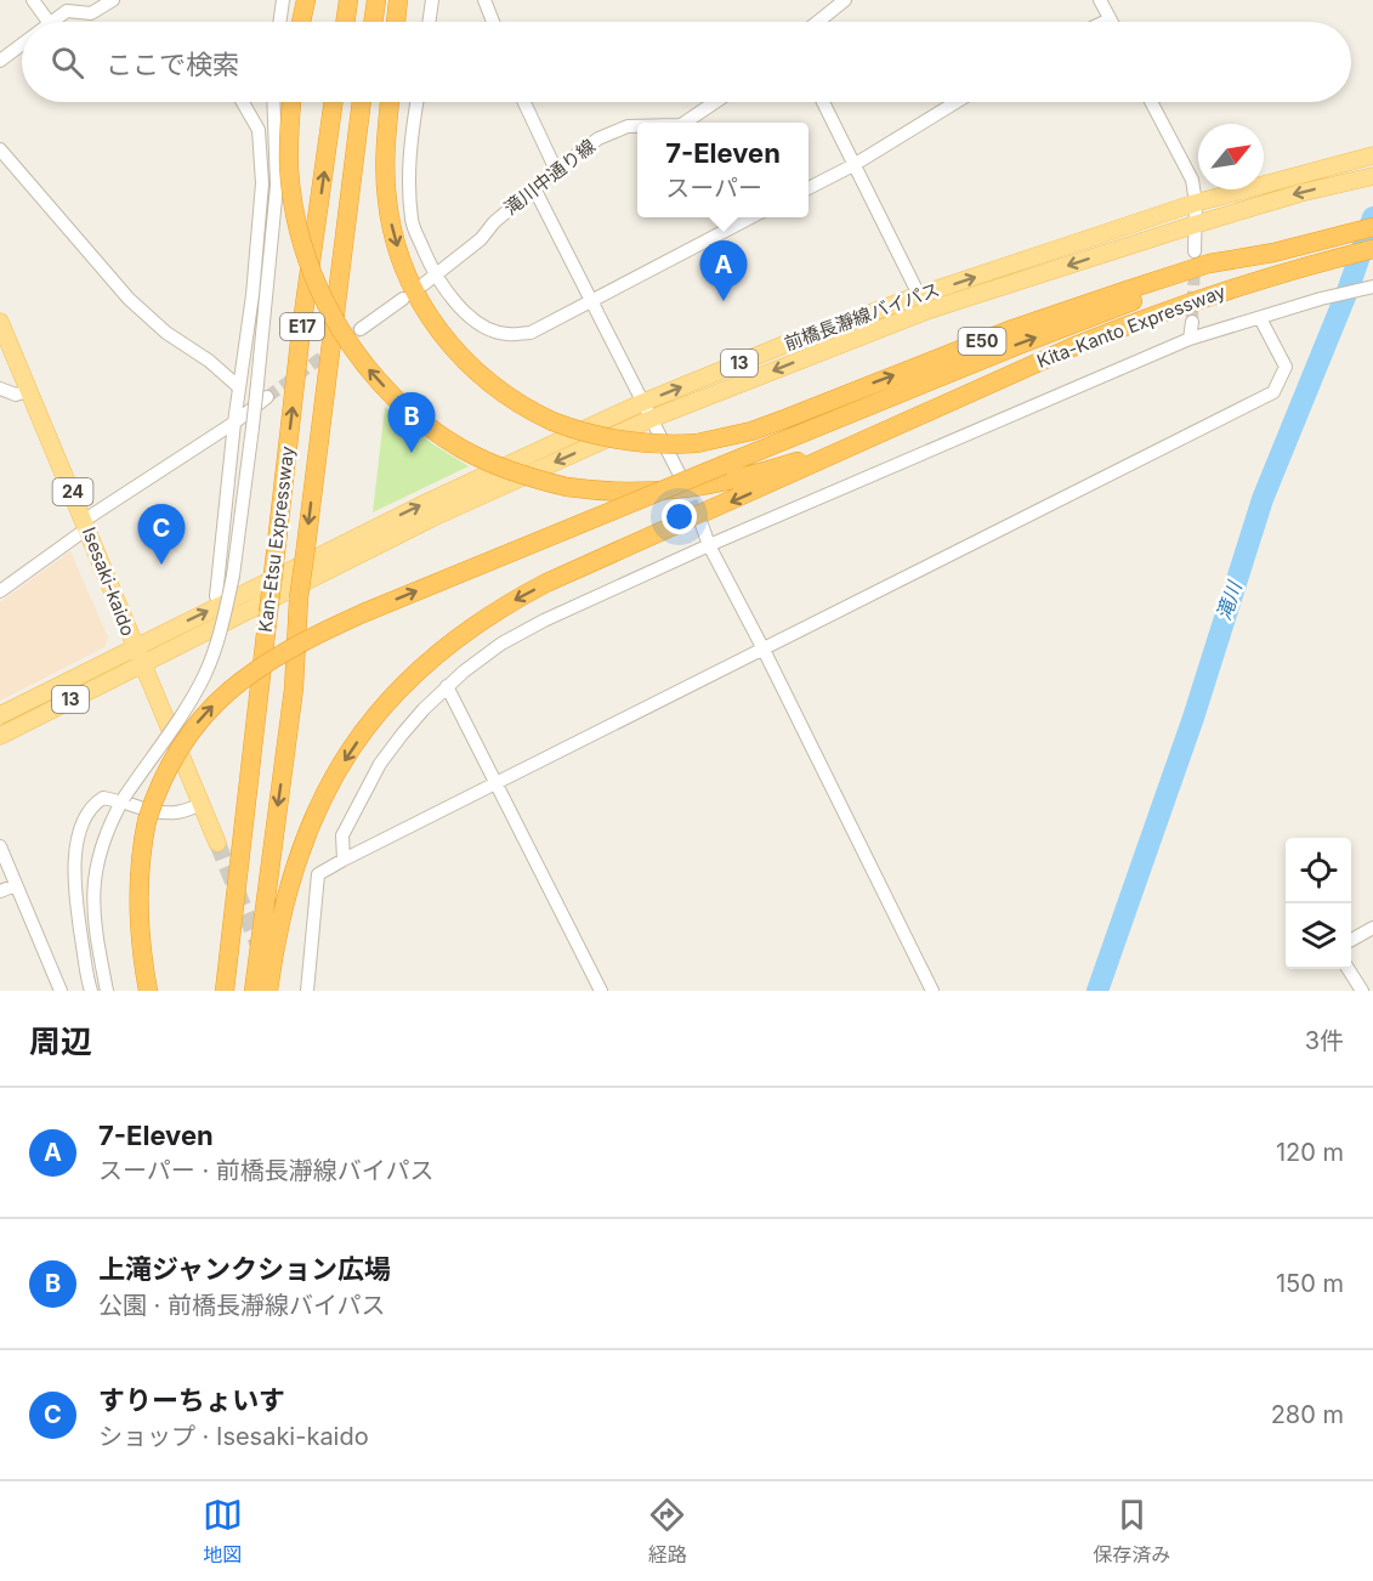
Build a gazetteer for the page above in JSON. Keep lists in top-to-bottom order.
{
  "streets": {
    "highway": [
      "E17",
      "Kita-Kanto Expressway",
      "E50",
      "Kan-Etsu Expressway"
    ],
    "main road": [
      "前橋長瀞線バイパス",
      "13",
      "24",
      "Isesaki-kaido"
    ],
    "street": ["滝川中通り線"]
  },
  "crossings": [
    ["前橋長瀞線バイパス", "13"],
    ["前橋長瀞線バイパス", "Isesaki-kaido"],
    ["13", "Isesaki-kaido"]
  ],
  "water": ["滝川"],
  "north": "top right",
  "page": {
    "search": "ここで検索",
    "popup": ["7-Eleven", "スーパー"],
    "pins": ["A", "B", "C"],
    "heading": ["周辺", "3件"],
    "list": [
      {
        "mark": "A",
        "name": "7-Eleven",
        "note": "スーパー · 前橋長瀞線バイパス",
        "value": "120 m"
      },
      {
        "mark": "B",
        "name": "上滝ジャンクション広場",
        "note": "公園 · 前橋長瀞線バイパス",
        "value": "150 m"
      },
      {
        "mark": "C",
        "name": "すりーちょいす",
        "note": "ショップ · Isesaki-kaido",
        "value": "280 m"
      }
    ],
    "nav": ["地図", "経路", "保存済み"]
  }
}
